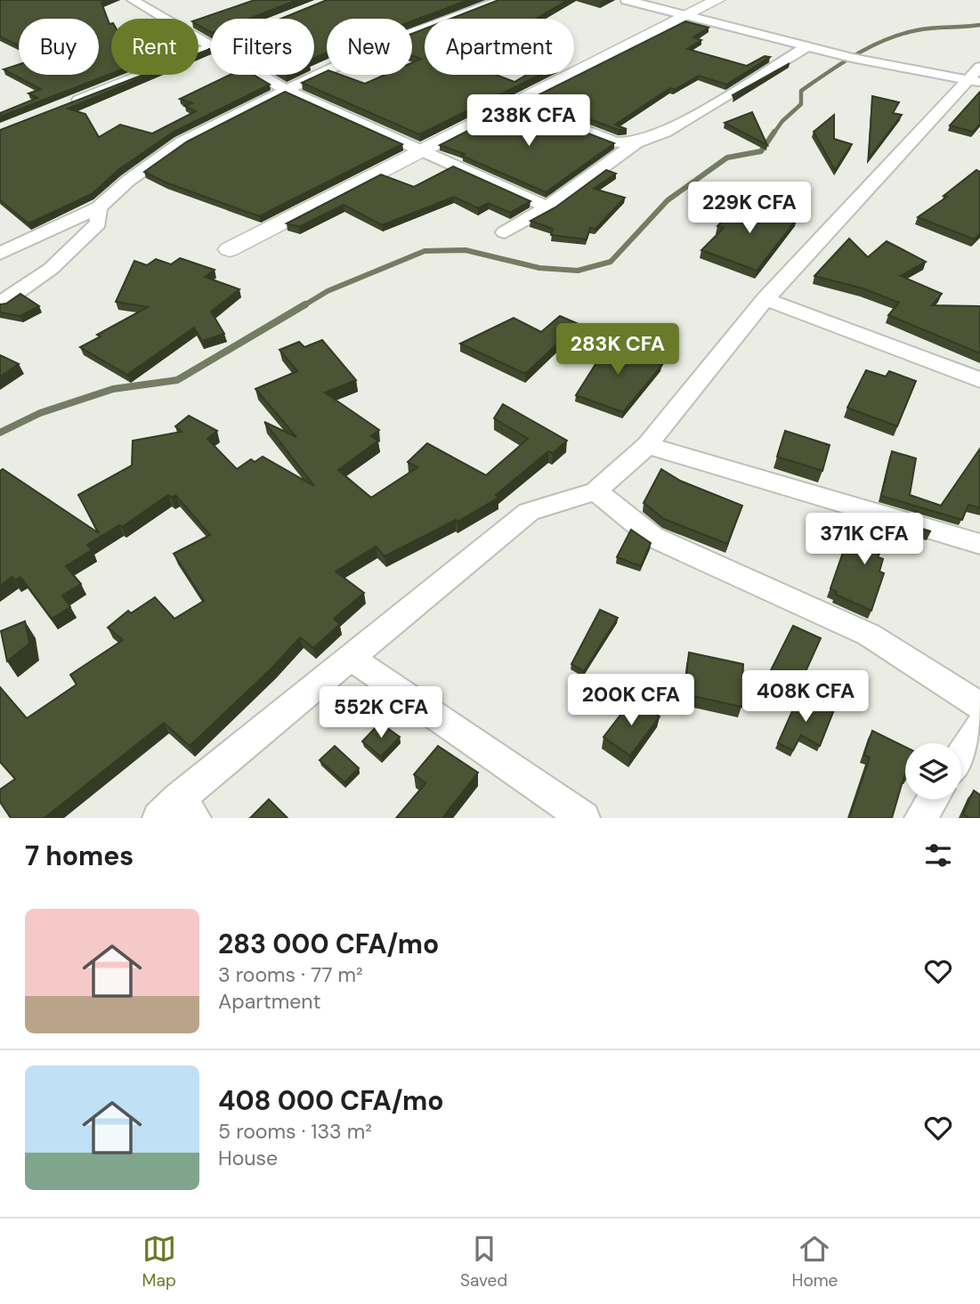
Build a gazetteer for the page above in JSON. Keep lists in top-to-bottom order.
{
  "page": {
    "chip": [
      "Buy",
      "Rent",
      "Filters",
      "New",
      "Apartment"
    ],
    "price": [
      "238K CFA",
      "229K CFA",
      "283K CFA",
      "371K CFA",
      "408K CFA",
      "200K CFA",
      "552K CFA"
    ],
    "heading": "7 homes",
    "list": [
      {
        "name": "283 000 CFA/mo",
        "note": "3 rooms · 77 m² · Apartment"
      },
      {
        "name": "408 000 CFA/mo",
        "note": "5 rooms · 133 m² · House"
      }
    ],
    "tabs": ["Map", "Saved", "Home"]
  }
}
